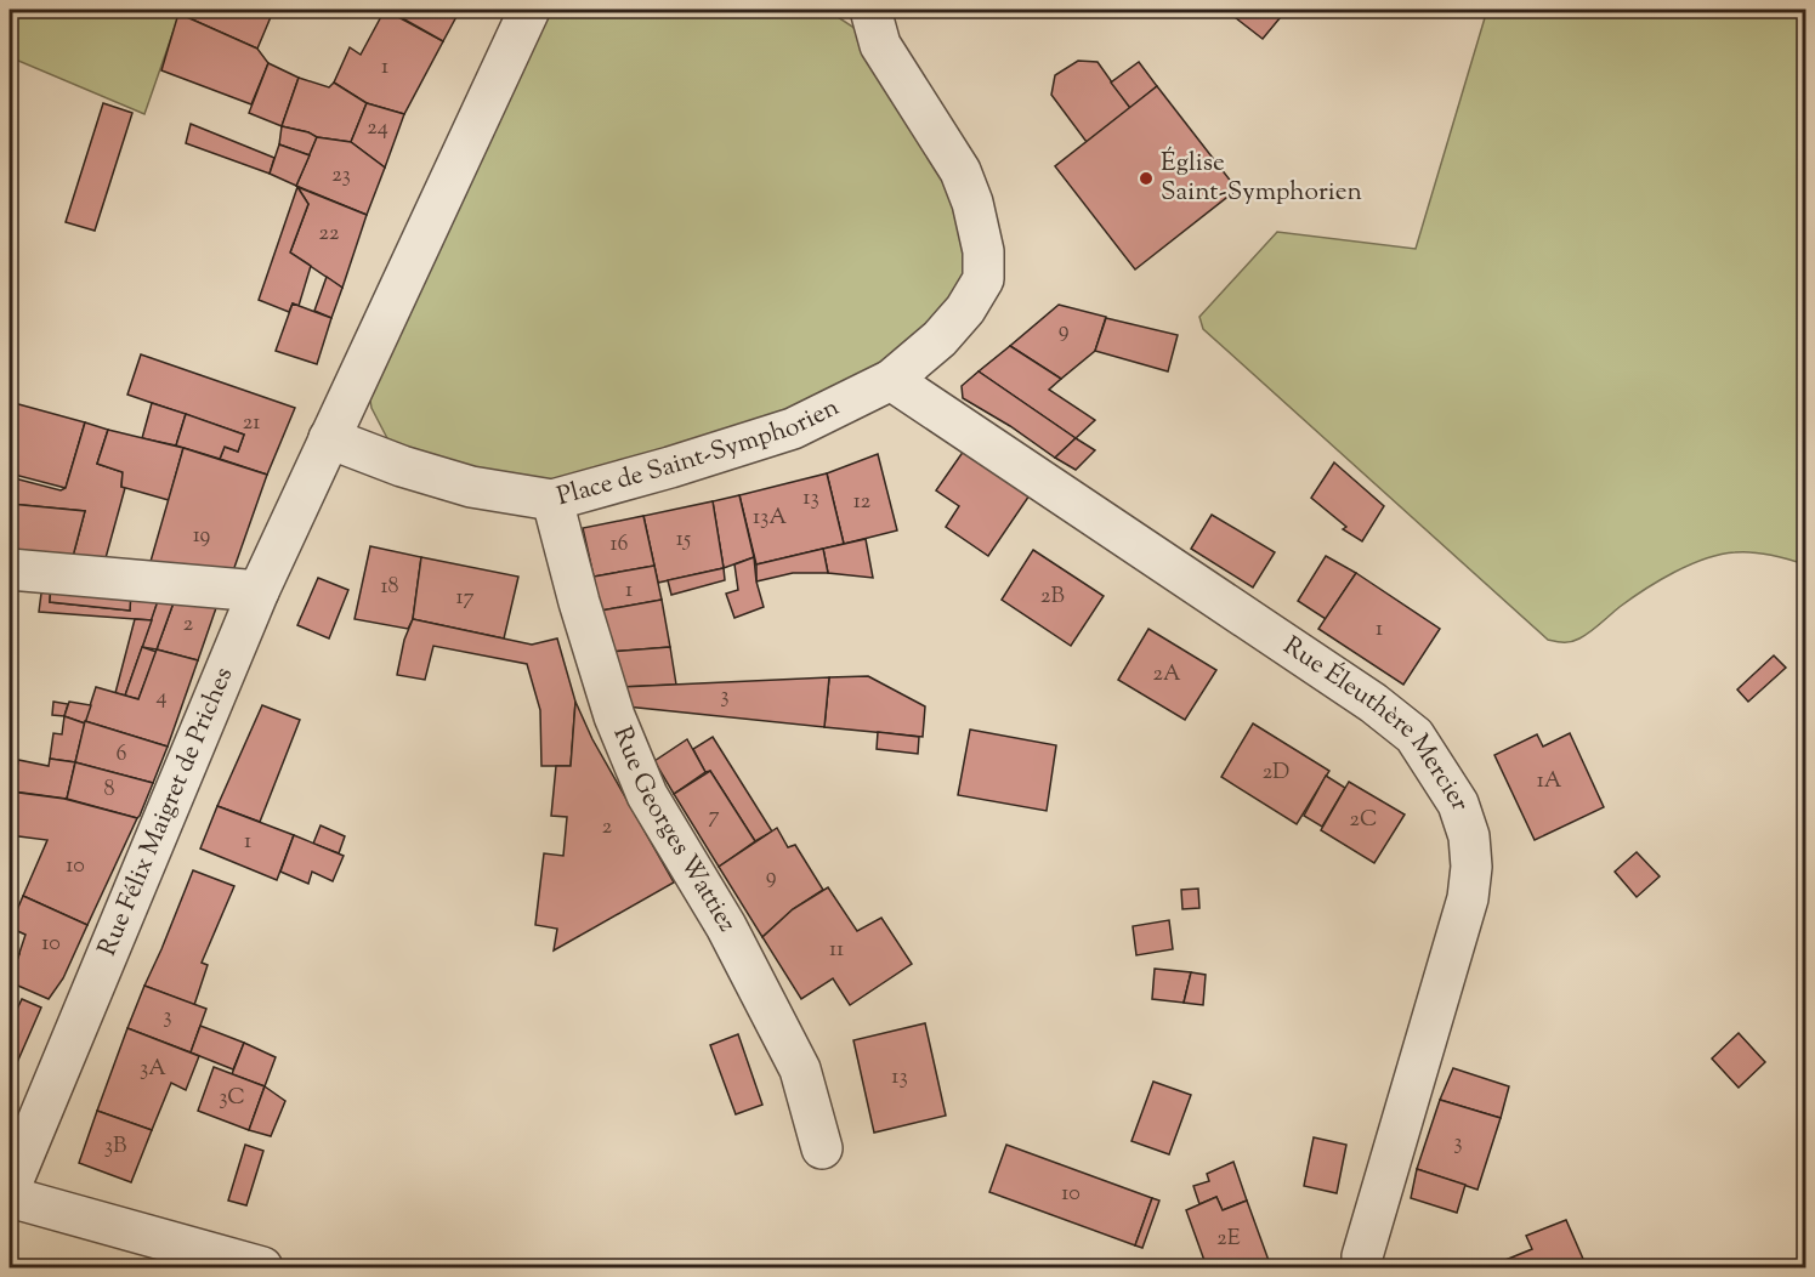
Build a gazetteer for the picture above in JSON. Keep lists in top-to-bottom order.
{
  "streets": {
    "street": [
      "Place de Saint-Symphorien",
      "Rue Éleuthère Mercier",
      "Rue Félix Maigret de Priches",
      "Rue Georges Wattiez"
    ]
  },
  "crossings": [
    ["Place de Saint-Symphorien", "Rue Éleuthère Mercier"],
    ["Place de Saint-Symphorien", "Rue Félix Maigret de Priches"],
    ["Place de Saint-Symphorien", "Rue Georges Wattiez"]
  ],
  "places": ["Église Saint-Symphorien"],
  "house_numbers": [
    "1",
    "24",
    "23",
    "22",
    "9",
    "21",
    "13",
    "12",
    "13A",
    "19",
    "15",
    "16",
    "18",
    "1",
    "2B",
    "17",
    "2",
    "1",
    "2A",
    "3",
    "4",
    "6",
    "2D",
    "1A",
    "8",
    "7",
    "2C",
    "2",
    "1",
    "10",
    "9",
    "10",
    "11",
    "3",
    "3A",
    "13",
    "3C",
    "3",
    "3B",
    "10",
    "2E"
  ]
}
